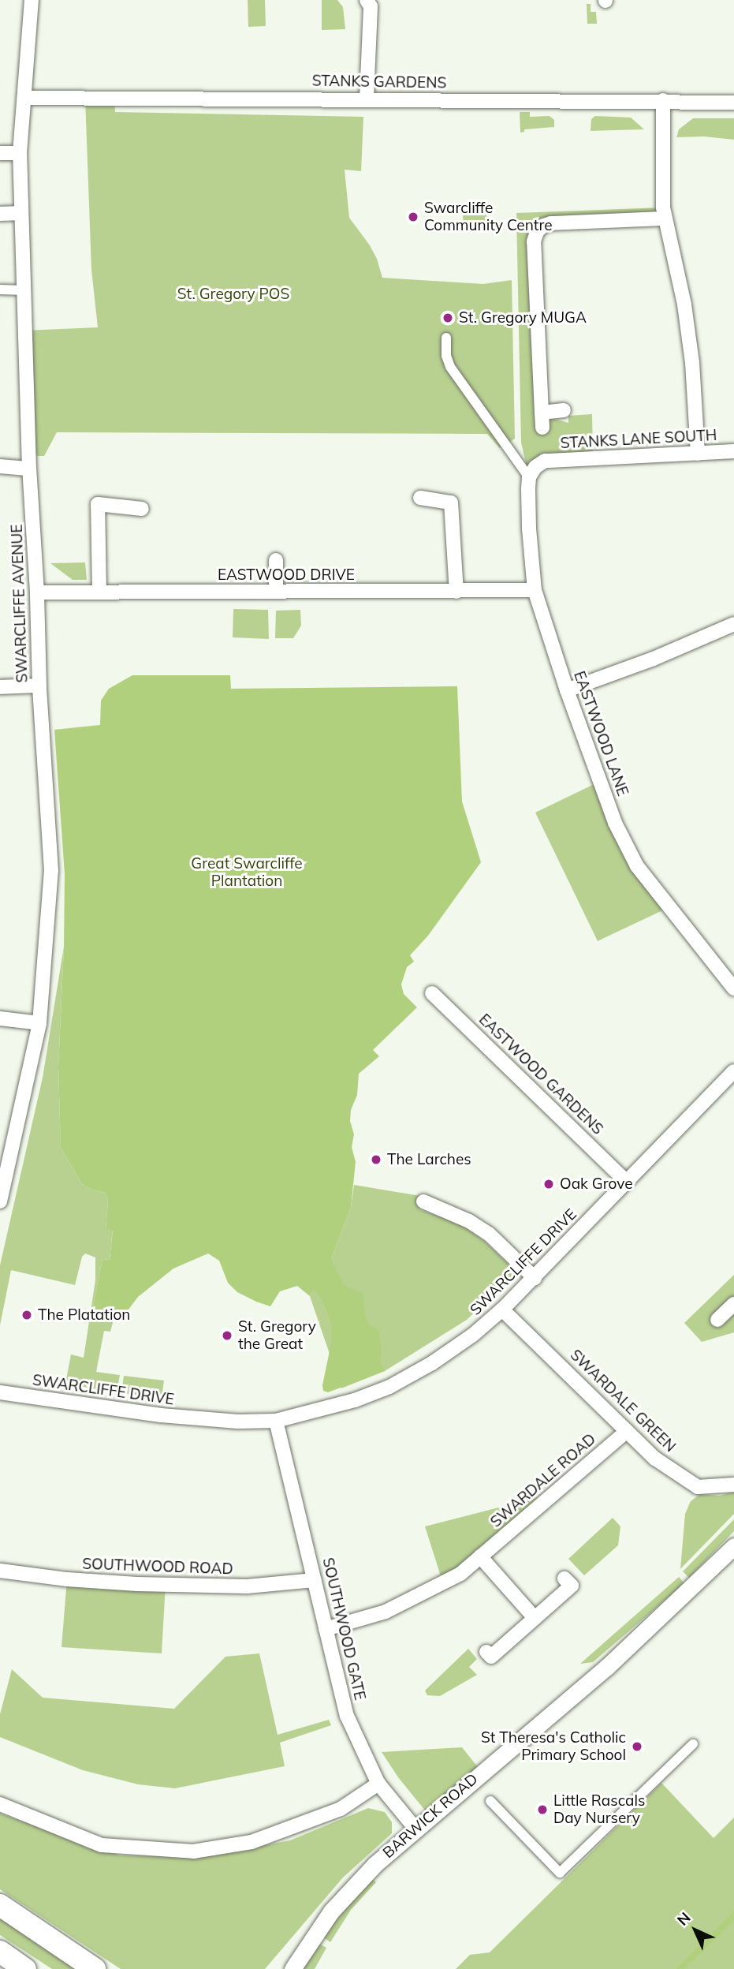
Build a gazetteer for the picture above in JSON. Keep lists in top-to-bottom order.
{
  "streets": {
    "street": [
      "STANKS GARDENS",
      "STANKS LANE SOUTH",
      "EASTWOOD DRIVE",
      "SWARCLIFFE AVENUE",
      "EASTWOOD LANE",
      "EASTWOOD GARDENS",
      "SWARCLIFFE DRIVE",
      "SWARDALE GREEN",
      "SWARDALE ROAD",
      "SOUTHWOOD ROAD",
      "SOUTHWOOD GATE",
      "BARWICK ROAD"
    ]
  },
  "crossings": [
    ["STANKS GARDENS", "SWARCLIFFE AVENUE"],
    ["STANKS LANE SOUTH", "EASTWOOD LANE"],
    ["EASTWOOD DRIVE", "SWARCLIFFE AVENUE"],
    ["EASTWOOD DRIVE", "EASTWOOD LANE"],
    ["EASTWOOD GARDENS", "SWARCLIFFE DRIVE"],
    ["SWARCLIFFE DRIVE", "SWARDALE GREEN"],
    ["SWARCLIFFE DRIVE", "SOUTHWOOD GATE"],
    ["SWARDALE GREEN", "SWARDALE ROAD"],
    ["SWARDALE ROAD", "SOUTHWOOD GATE"],
    ["SOUTHWOOD ROAD", "SOUTHWOOD GATE"],
    ["SOUTHWOOD GATE", "BARWICK ROAD"]
  ],
  "parks": ["St. Gregory POS", "Great Swarcliffe Plantation"],
  "places": [
    "Swarcliffe Community Centre",
    "St. Gregory MUGA",
    "The Larches",
    "Oak Grove",
    "The Platation",
    "St. Gregory the Great",
    "St Theresa's Catholic Primary School",
    "Little Rascals Day Nursery"
  ],
  "north": "top left"
}
